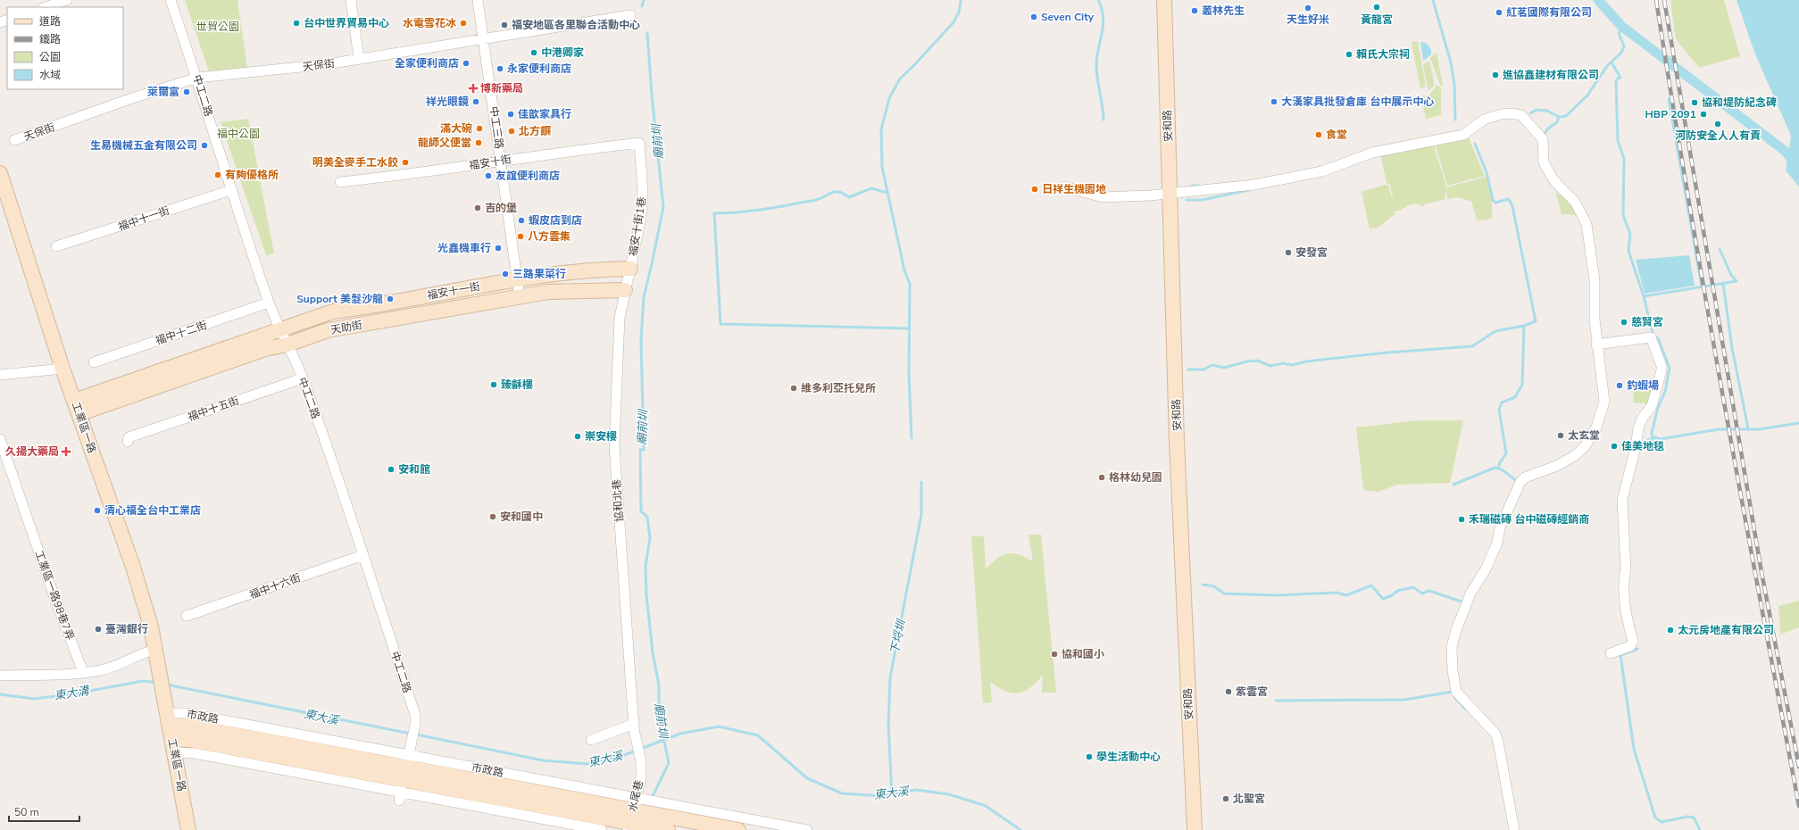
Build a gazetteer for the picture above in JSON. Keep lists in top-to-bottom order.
{
  "streets": {
    "street": [
      "天保街",
      "中工二路",
      "安和路",
      "中工三路",
      "福安十街",
      "福中十一街",
      "福安十街1巷",
      "福安十一街",
      "天助街",
      "福中十二街",
      "福中十五街",
      "工業區一路",
      "協和北巷",
      "福中十六街",
      "工業區一路98巷7弄",
      "市政路",
      "水尾巷"
    ]
  },
  "crossings": [
    ["天保街", "中工二路"],
    ["天保街", "中工三路"],
    ["中工二路", "福中十一街"],
    ["中工二路", "福安十一街"],
    ["中工二路", "天助街"],
    ["中工二路", "福中十二街"],
    ["中工二路", "福中十五街"],
    ["中工二路", "福中十六街"],
    ["中工二路", "市政路"],
    ["中工三路", "福安十街"],
    ["中工三路", "福安十一街"],
    ["中工三路", "天助街"],
    ["福安十街", "福安十街1巷"],
    ["福安十街1巷", "福安十一街"],
    ["福安十街1巷", "協和北巷"],
    ["福安十一街", "協和北巷"],
    ["天助街", "工業區一路"],
    ["天助街", "協和北巷"],
    ["工業區一路", "市政路"],
    ["協和北巷", "水尾巷"],
    ["市政路", "水尾巷"]
  ],
  "water": [
    "廟前圳",
    "下埒圳",
    "東大溝",
    "東大溪"
  ],
  "parks": ["世貿公園", "福中公園"],
  "places": {
    "other": [
      "黃龍宮",
      "天生好米",
      "叢林先生",
      "紅茗國際有限公司",
      "Seven City",
      "台中世界貿易中心",
      "水電雪花冰",
      "福安地區各里聯合活動中心",
      "中港卿家",
      "賴氏大宗祠",
      "全家便利商店",
      "永家便利商店",
      "進協鑫建材有限公司",
      "萊爾富",
      "祥光眼鏡",
      "大漢家具批發倉庫 台中展示中心",
      "協和堤防紀念碑",
      "佳歆家具行",
      "HBP 2091",
      "河防安全人人有責",
      "滿大碗",
      "北方饌",
      "食堂",
      "龍師父便當",
      "生易機械五金有限公司",
      "明美全麥手工水餃",
      "有夠優格所",
      "友誼便利商店",
      "日祥生機園地",
      "吉的堡",
      "蝦皮店到店",
      "八方雲集",
      "光鑫機車行",
      "安發宮",
      "三路果菜行",
      "Support 美髮沙龍",
      "慈賢宮",
      "臻龢樓",
      "釣蝦場",
      "維多利亞托兒所",
      "太玄堂",
      "崇安樓",
      "佳美地毯",
      "安和館",
      "格林幼兒園",
      "清心福全台中工業店",
      "安和國中",
      "禾瑞磁磚 台中磁磚經銷商",
      "臺灣銀行",
      "太元房地產有限公司",
      "協和國小",
      "紫雲宮",
      "學生活動中心",
      "北聖宮"
    ],
    "health": ["博新藥局", "久揚大藥局"]
  },
  "legend": [
    "道路",
    "鐵路",
    "公園",
    "水域"
  ],
  "scale_bar": "50 m"
}
